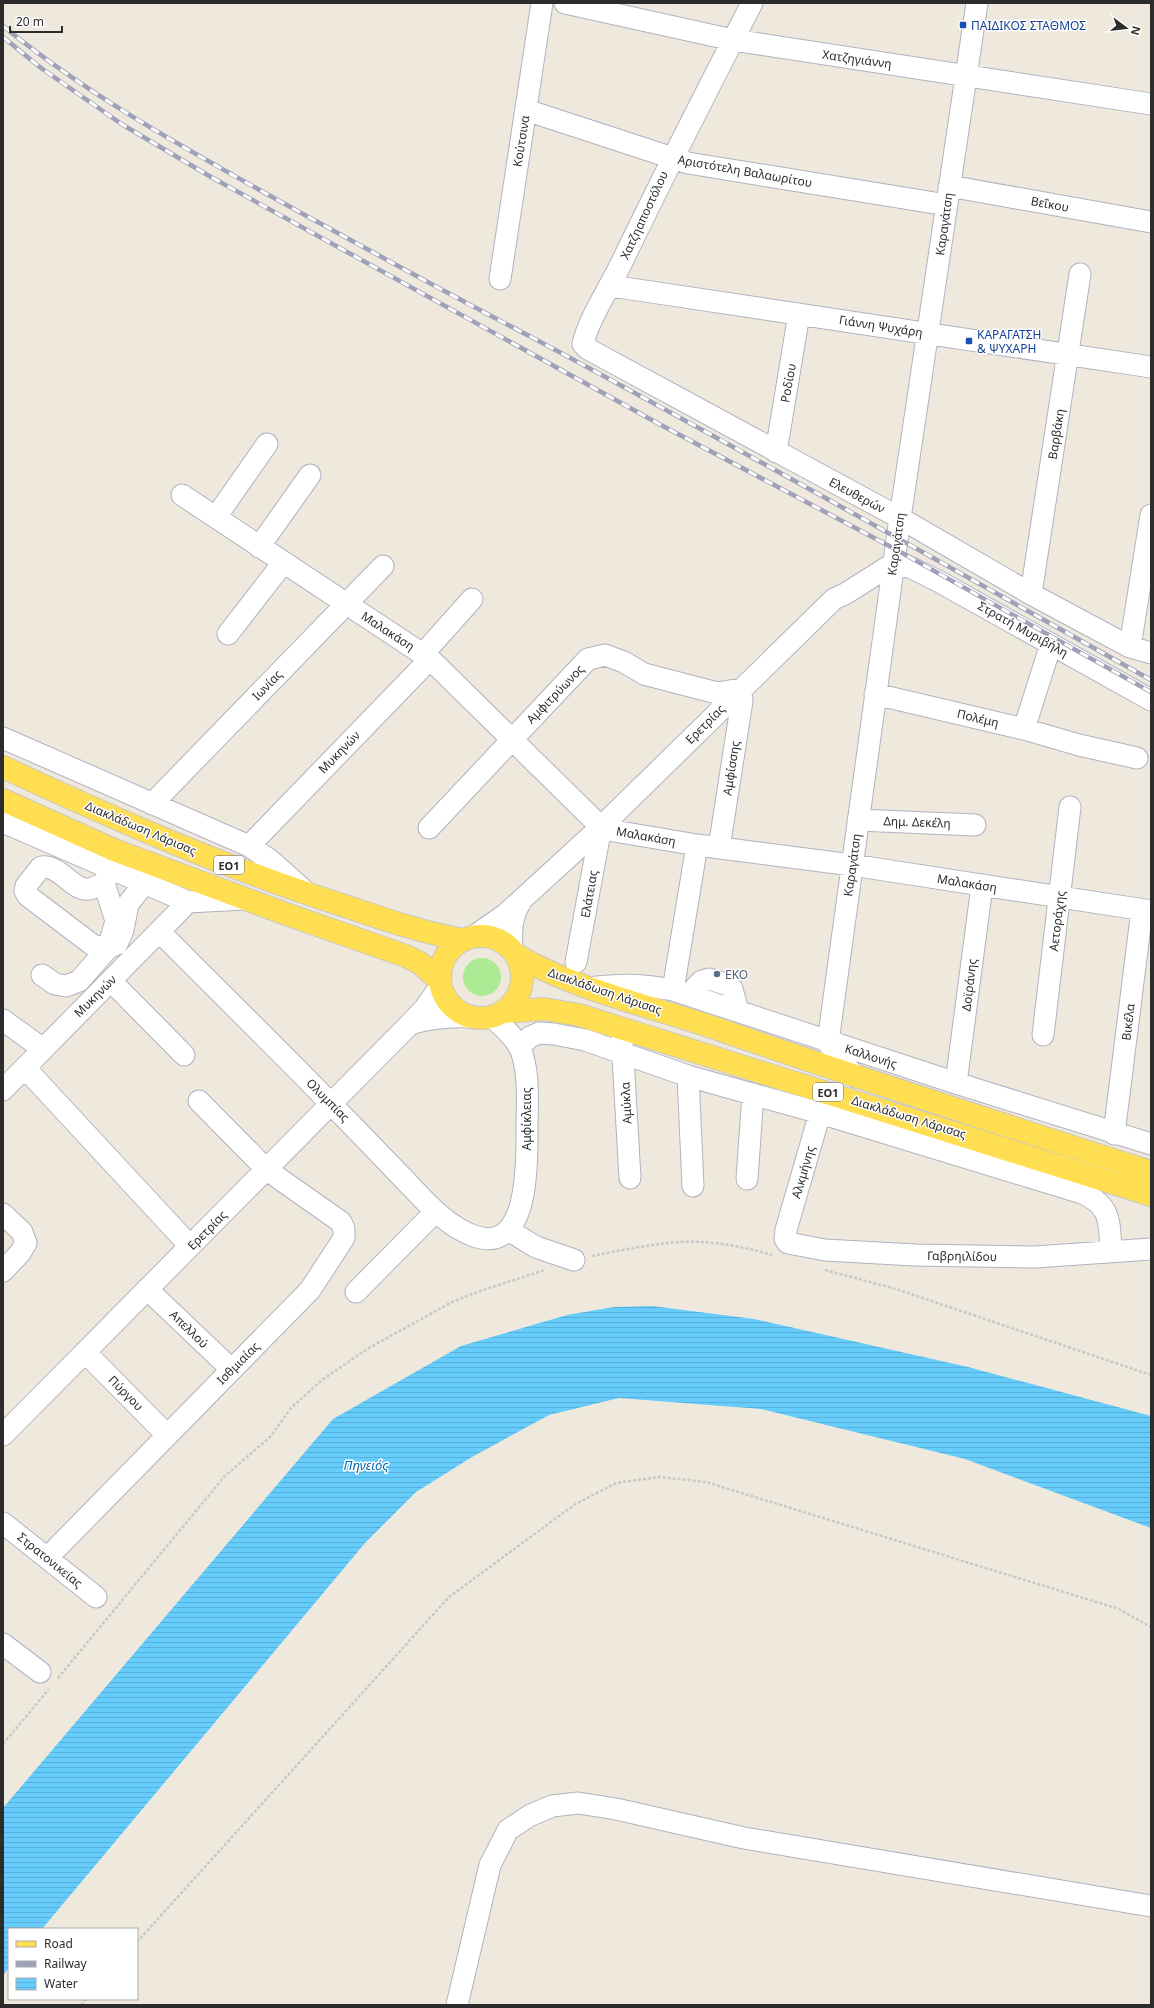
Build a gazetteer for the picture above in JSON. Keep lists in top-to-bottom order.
{
  "streets": {
    "main road": ["Διακλάδωση Λάρισας", "ΕΟ1"],
    "street": [
      "Χατζηγιάννη",
      "Κούτσινα",
      "Αριστότελη Βαλαωρίτου",
      "Βεΐκου",
      "Χατζηαποστόλου",
      "Καραγάτση",
      "Γιάννη Ψυχάρη",
      "Ροδίου",
      "Βαρβάκη",
      "Ελευθερών",
      "Στρατή Μυριβήλη",
      "Μαλακάση",
      "Ιωνίας",
      "Αμφιτρύωνος",
      "Πολέμη",
      "Ερετρίας",
      "Μυκηνών",
      "Αμφίσσης",
      "Δημ. Δεκέλη",
      "Ελάτειας",
      "Αετοράχης",
      "Δοϊράνης",
      "Βικέλα",
      "Καλλoνής",
      "Ολυμπίας",
      "Αμύκλα",
      "Αμφίκλειας",
      "Αλκμήνης",
      "Γαβρηιλίδου",
      "Απελλού",
      "Ισθμιαίας",
      "Πύργου",
      "Στρατονικείας"
    ]
  },
  "crossings": [
    ["Χατζηγιάννη", "Χατζηαποστόλου"],
    ["Χατζηγιάννη", "Καραγάτση"],
    ["Κούτσινα", "Αριστότελη Βαλαωρίτου"],
    ["Αριστότελη Βαλαωρίτου", "Βεΐκου"],
    ["Αριστότελη Βαλαωρίτου", "Χατζηαποστόλου"],
    ["Αριστότελη Βαλαωρίτου", "Καραγάτση"],
    ["Βεΐκου", "Καραγάτση"],
    ["Χατζηαποστόλου", "Γιάννη Ψυχάρη"],
    ["Χατζηαποστόλου", "Ελευθερών"],
    ["Καραγάτση", "Γιάννη Ψυχάρη"],
    ["Καραγάτση", "Ελευθερών"],
    ["Καραγάτση", "Στρατή Μυριβήλη"],
    ["Καραγάτση", "Μαλακάση"],
    ["Καραγάτση", "Πολέμη"],
    ["Καραγάτση", "Ερετρίας"],
    ["Καραγάτση", "Δημ. Δεκέλη"],
    ["Καραγάτση", "Καλλoνής"],
    ["Γιάννη Ψυχάρη", "Ροδίου"],
    ["Γιάννη Ψυχάρη", "Βαρβάκη"],
    ["Ροδίου", "Ελευθερών"],
    ["Βαρβάκη", "Ελευθερών"],
    ["Στρατή Μυριβήλη", "Ερετρίας"],
    ["Μαλακάση", "Ιωνίας"],
    ["Μαλακάση", "Αμφιτρύωνος"],
    ["Μαλακάση", "Ερετρίας"],
    ["Μαλακάση", "Μυκηνών"],
    ["Μαλακάση", "Αμφίσσης"],
    ["Μαλακάση", "Ελάτειας"],
    ["Μαλακάση", "Αετοράχης"],
    ["Μαλακάση", "Δοϊράνης"],
    ["Μαλακάση", "Βικέλα"],
    ["Αμφιτρύωνος", "Ερετρίας"],
    ["Αμφιτρύωνος", "Αμφίσσης"],
    ["Ερετρίας", "Αμφίσσης"],
    ["Ερετρίας", "Διακλάδωση Λάρισας"],
    ["Ερετρίας", "ΕΟ1"],
    ["Ερετρίας", "Ελάτειας"],
    ["Ερετρίας", "Ολυμπίας"],
    ["Ερετρίας", "Αμφίκλειας"],
    ["Ερετρίας", "Απελλού"],
    ["Ερετρίας", "Ισθμιαίας"],
    ["Ερετρίας", "Πύργου"],
    ["Μυκηνών", "Ολυμπίας"],
    ["Διακλάδωση Λάρισας", "ΕΟ1"],
    ["Διακλάδωση Λάρισας", "Καλλoνής"],
    ["Διακλάδωση Λάρισας", "Αμύκλα"],
    ["Διακλάδωση Λάρισας", "Αμφίκλειας"],
    ["ΕΟ1", "Αμφίκλειας"],
    ["Δοϊράνης", "Καλλoνής"],
    ["Βικέλα", "Καλλoνής"],
    ["Ολυμπίας", "Αμφίκλειας"],
    ["Αλκμήνης", "Γαβρηιλίδου"],
    ["Απελλού", "Ισθμιαίας"],
    ["Ισθμιαίας", "Πύργου"],
    ["Ισθμιαίας", "Στρατονικείας"]
  ],
  "water": ["Πηνειός"],
  "places": {
    "transit": ["ΠΑΙΔΙΚΟΣ ΣΤΑΘΜΟΣ", "ΚΑΡΑΓΑΤΣΗ & ΨΥΧΑΡΗ"],
    "other": ["EKO"]
  },
  "legend": ["Road", "Railway", "Water"],
  "scale_bar": "20 m",
  "north": "right"
}
